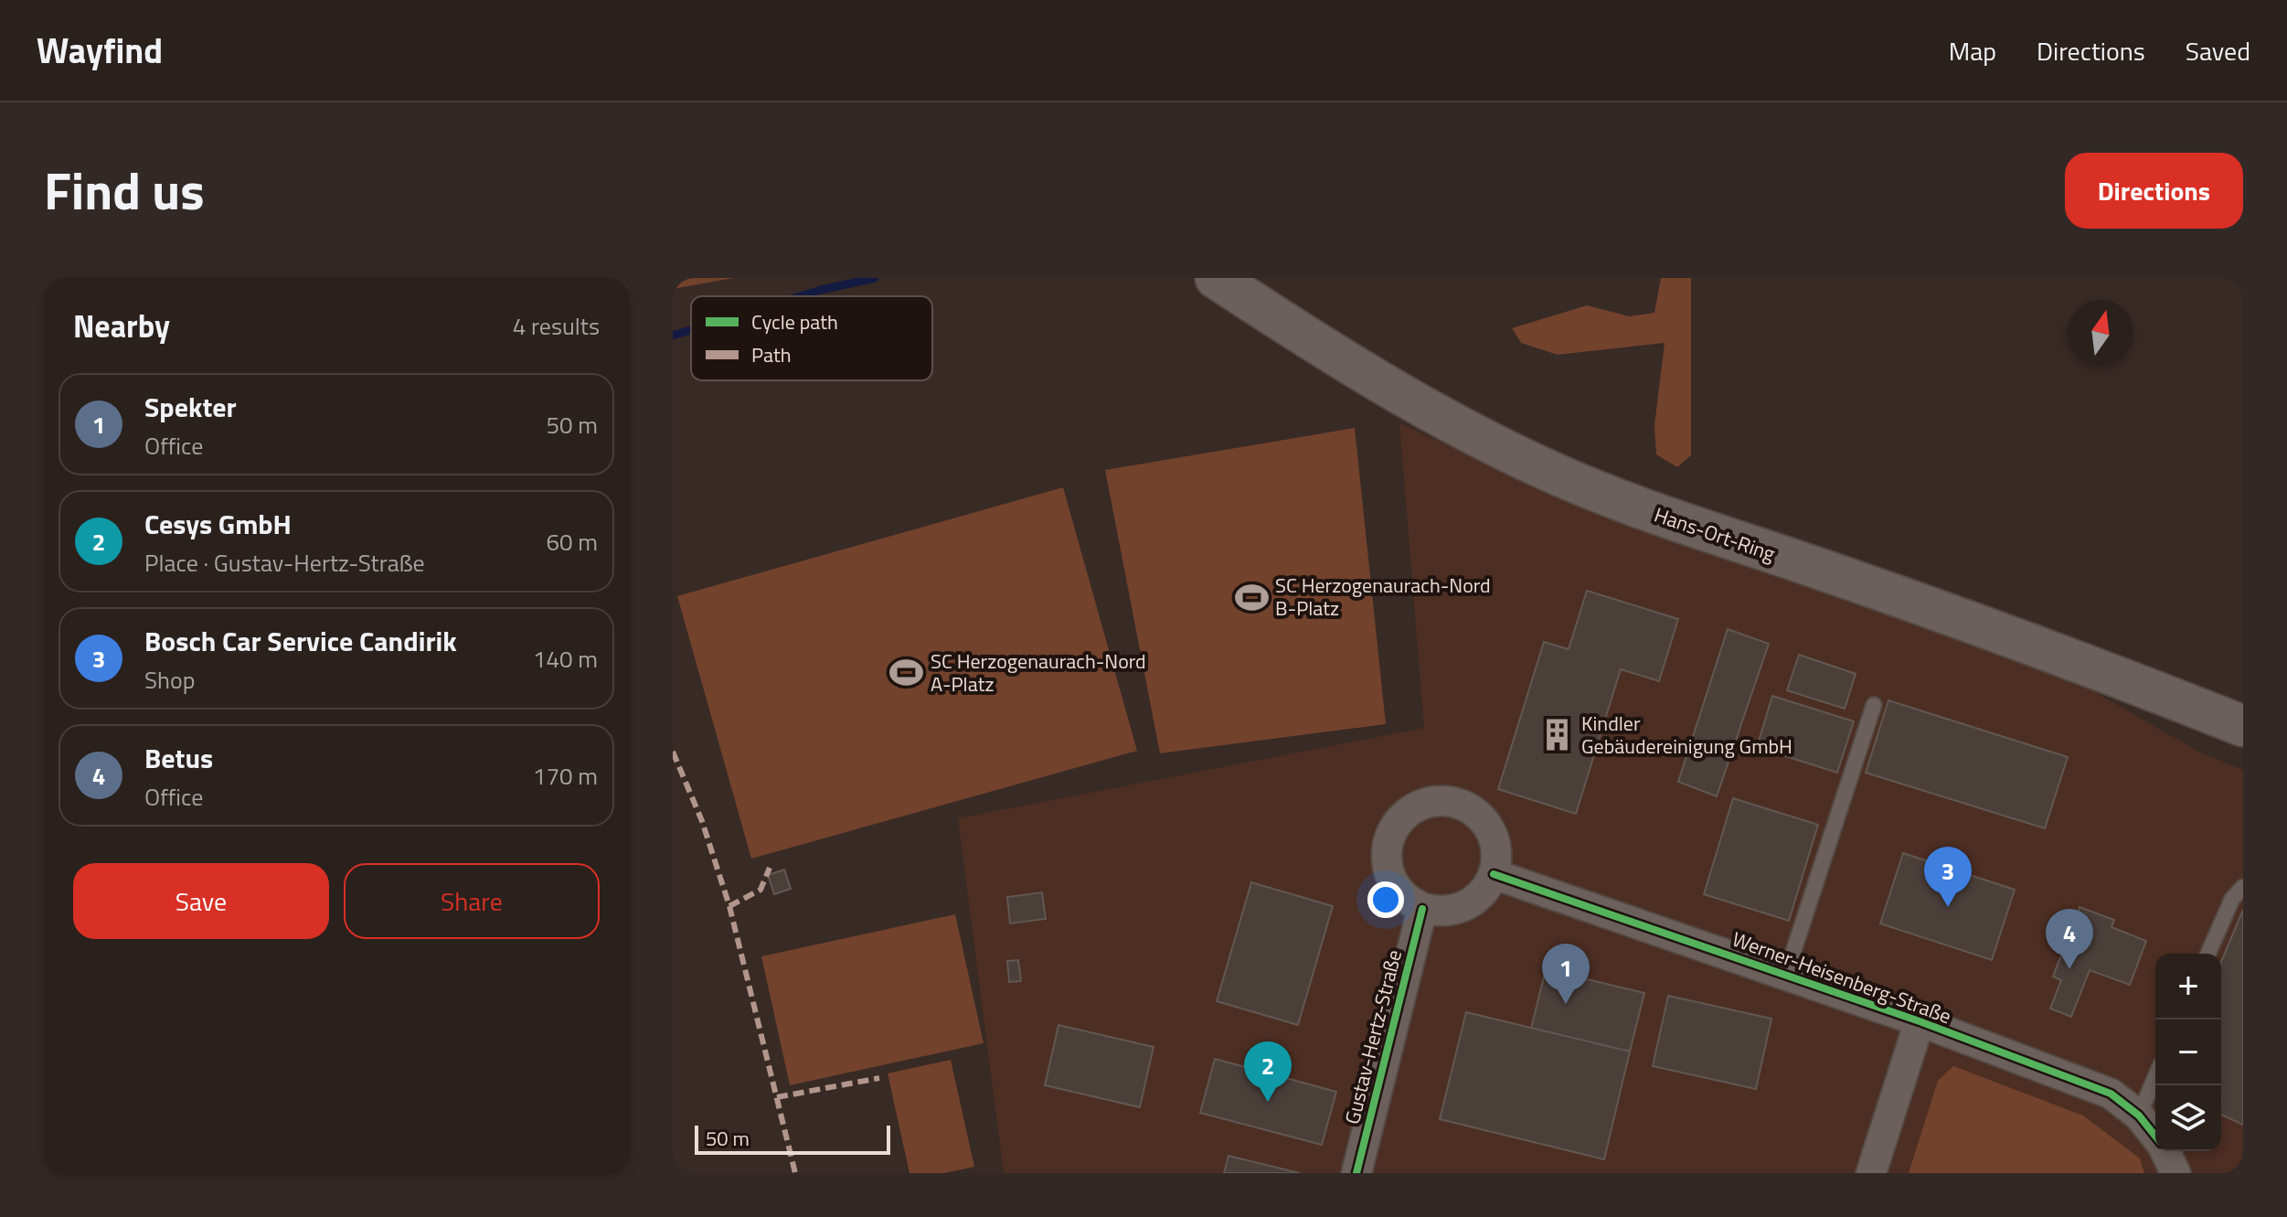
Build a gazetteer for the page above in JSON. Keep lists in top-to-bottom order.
{
  "streets": {
    "main road": ["Hans-Ort-Ring"],
    "street": ["Werner-Heisenberg-Straße", "Gustav-Hertz-Straße"]
  },
  "crossings": [
    ["Werner-Heisenberg-Straße", "Gustav-Hertz-Straße"]
  ],
  "places": {
    "sports": ["SC Herzogenaurach-Nord B-Platz", "SC Herzogenaurach-Nord A-Platz"],
    "building": ["Kindler Gebäudereinigung GmbH"]
  },
  "legend": ["Cycle path", "Path"],
  "scale_bar": "50 m",
  "north": "top",
  "page": {
    "header": "Wayfind",
    "nav": ["Map", "Directions", "Saved"],
    "title": "Find us",
    "buttons": [
      "Directions",
      ["Save", "Share"]
    ],
    "heading": ["Nearby", "4 results"],
    "list": [
      {
        "mark": "1",
        "name": "Spekter",
        "note": "Office",
        "value": "50 m"
      },
      {
        "mark": "2",
        "name": "Cesys GmbH",
        "note": "Place · Gustav-Hertz-Straße",
        "value": "60 m"
      },
      {
        "mark": "3",
        "name": "Bosch Car Service Candirik",
        "note": "Shop",
        "value": "140 m"
      },
      {
        "mark": "4",
        "name": "Betus",
        "note": "Office",
        "value": "170 m"
      }
    ],
    "pins": [
      "3",
      "4",
      "1",
      "2"
    ],
    "map_buttons": ["+", "−"],
    "scale": "50 m"
  }
}
